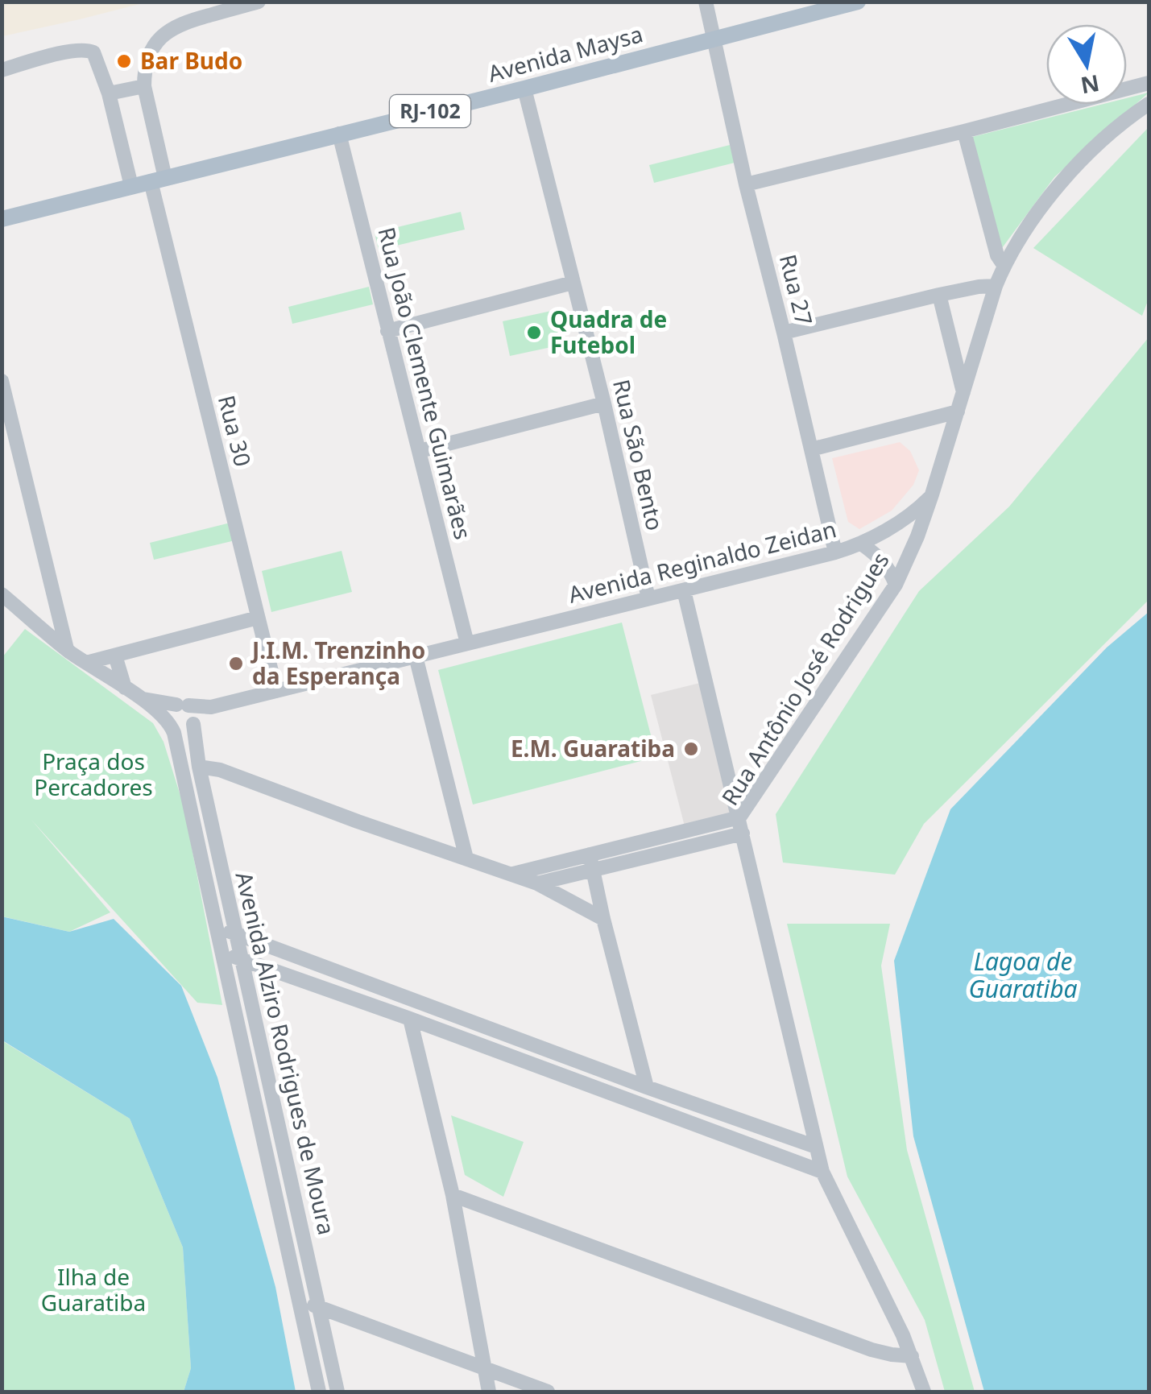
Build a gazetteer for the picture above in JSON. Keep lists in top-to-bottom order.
{
  "streets": {
    "main road": ["Avenida Maysa", "RJ-102"],
    "street": [
      "Rua 27",
      "Rua João Clemente Guimarães",
      "Rua 30",
      "Rua São Bento",
      "Avenida Reginaldo Zeidan",
      "Rua Antônio José Rodrigues",
      "Avenida Alziro Rodrigues de Moura"
    ]
  },
  "crossings": [
    ["Avenida Maysa", "Rua 27"],
    ["Avenida Maysa", "Rua João Clemente Guimarães"],
    ["Avenida Maysa", "Rua 30"],
    ["Avenida Maysa", "Rua São Bento"],
    ["Rua 27", "Avenida Reginaldo Zeidan"],
    ["Rua João Clemente Guimarães", "Avenida Reginaldo Zeidan"],
    ["Rua 30", "Avenida Reginaldo Zeidan"],
    ["Rua São Bento", "Avenida Reginaldo Zeidan"],
    ["Avenida Reginaldo Zeidan", "Rua Antônio José Rodrigues"],
    ["Avenida Reginaldo Zeidan", "Avenida Alziro Rodrigues de Moura"]
  ],
  "water": ["Lagoa de Guaratiba"],
  "parks": ["Praça dos Percadores", "Ilha de Guaratiba"],
  "places": [
    "Bar Budo",
    "Quadra de Futebol",
    "J.I.M. Trenzinho da Esperança",
    "E.M. Guaratiba"
  ],
  "north": "bottom"
}
